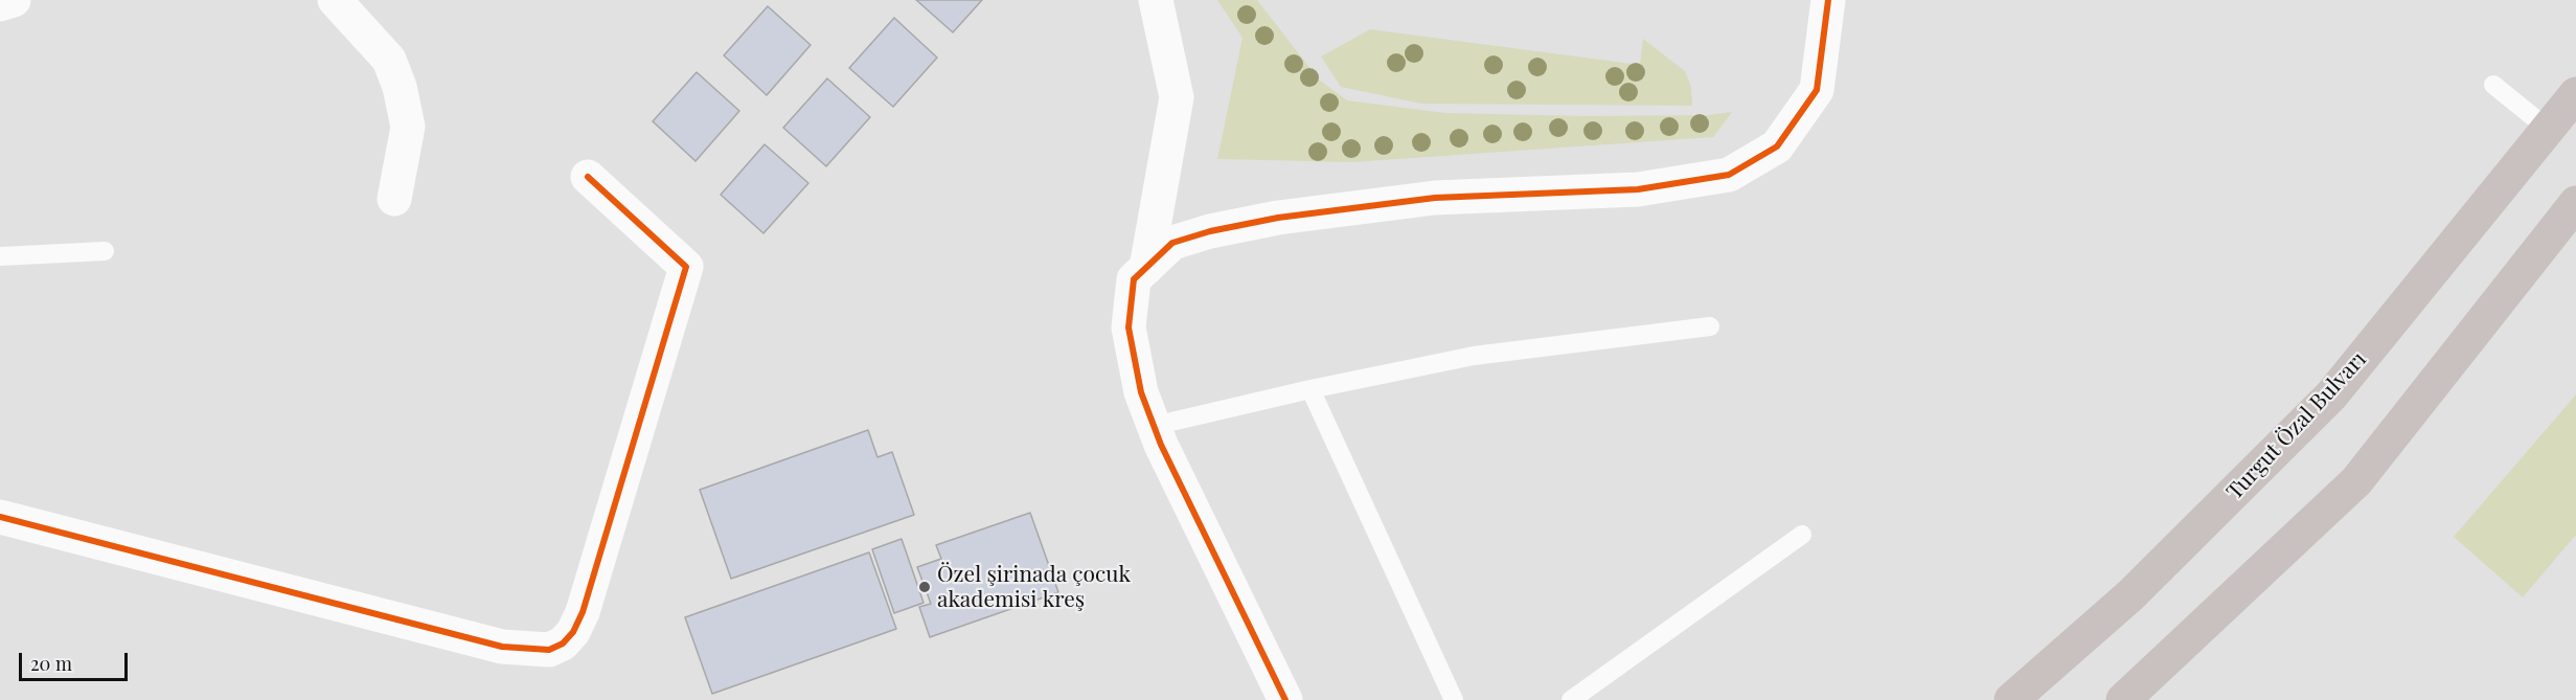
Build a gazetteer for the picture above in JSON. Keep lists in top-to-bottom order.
{
  "streets": {
    "highway": ["Turgut Özal Bulvarı"]
  },
  "places": ["Özel şirinada çocuk akademisi kreş"],
  "scale_bar": "20 m"
}
